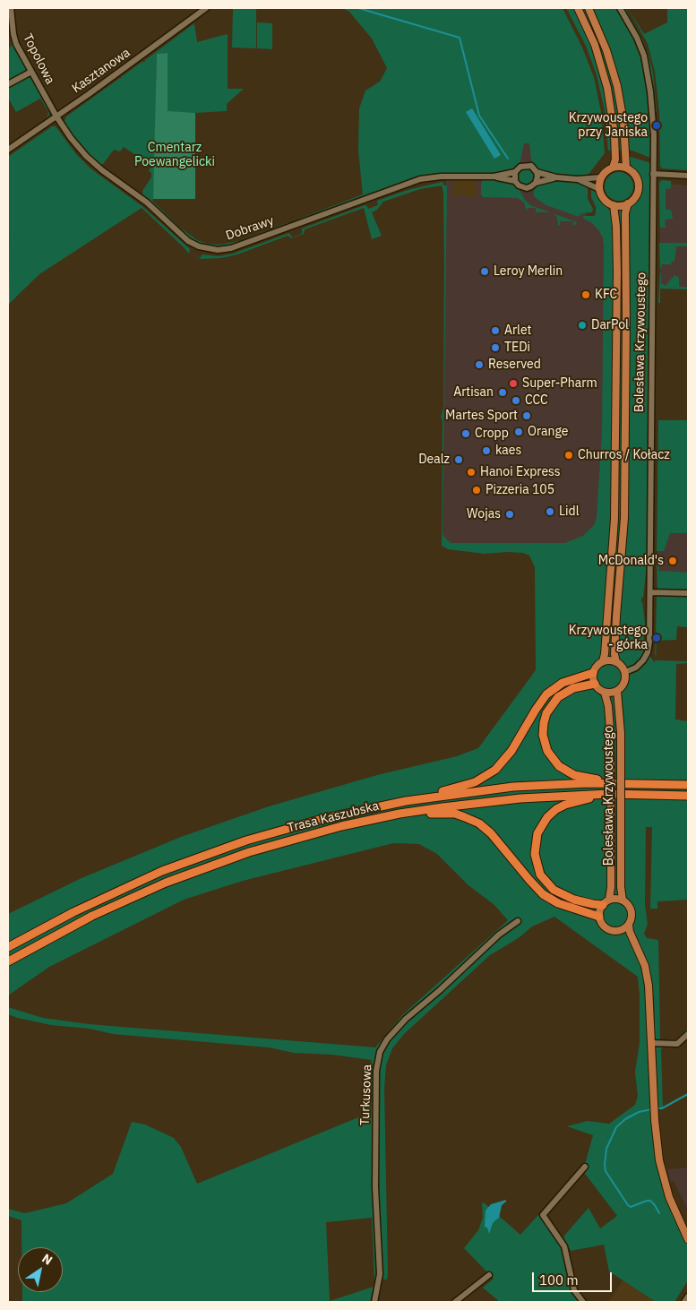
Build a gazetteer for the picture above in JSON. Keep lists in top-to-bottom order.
{
  "streets": {
    "highway": ["Trasa Kaszubska"],
    "main road": ["Bolesława Krzywoustego"],
    "street": [
      "Topolowa",
      "Kasztanowa",
      "Dobrawy",
      "Turkusowa"
    ]
  },
  "crossings": [
    ["Topolowa", "Kasztanowa"],
    ["Topolowa", "Dobrawy"],
    ["Kasztanowa", "Dobrawy"]
  ],
  "parks": ["Cmentarz Poewangelicki"],
  "places": [
    "Krzywoustego przy Janiska",
    "Leroy Merlin",
    "KFC",
    "DarPol",
    "Arlet",
    "TEDi",
    "Reserved",
    "Super-Pharm",
    "Artisan",
    "CCC",
    "Martes Sport",
    "Orange",
    "Cropp",
    "kaes",
    "Churros / Kołacz",
    "Dealz",
    "Hanoi Express",
    "Pizzeria 105",
    "Lidl",
    "Wojas",
    "McDonald's",
    "Krzywoustego - górka"
  ],
  "scale_bar": "100 m",
  "north": "top right"
}
